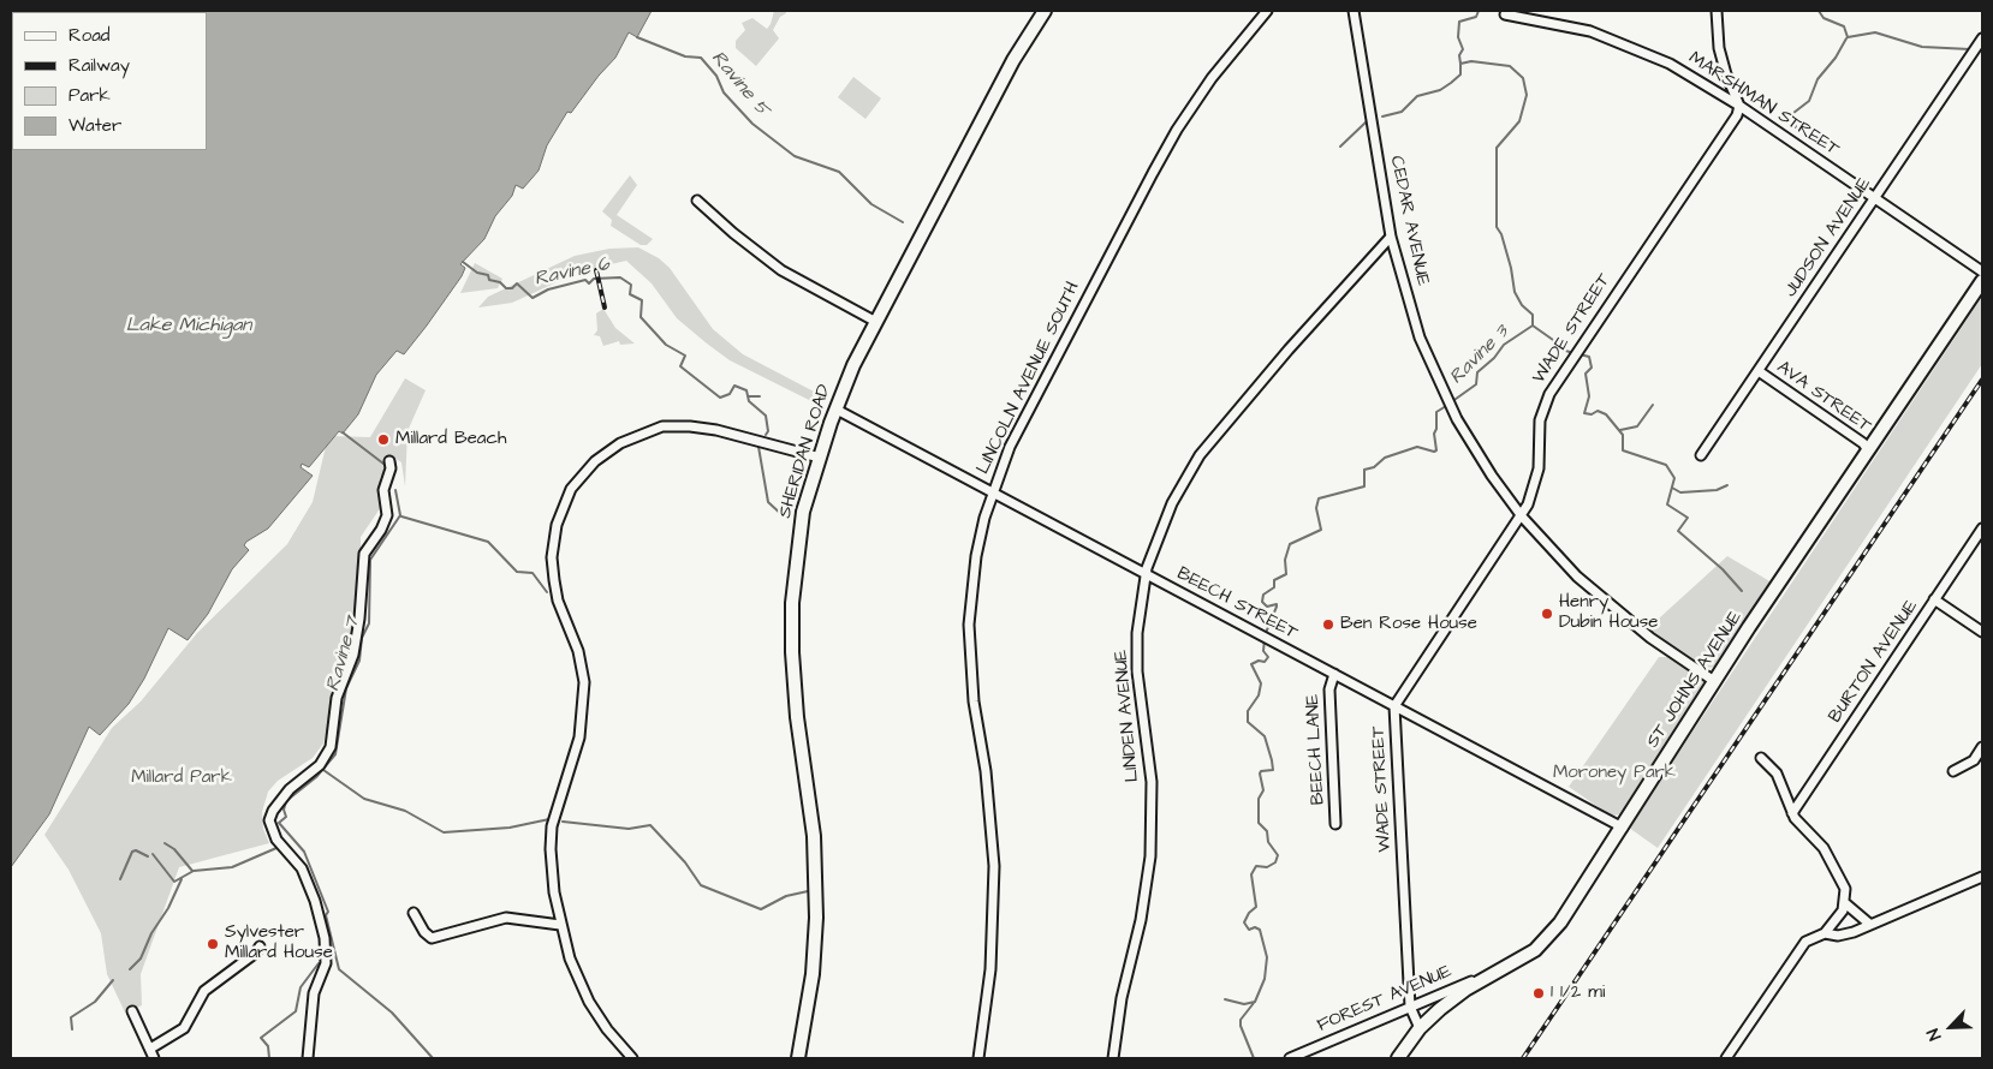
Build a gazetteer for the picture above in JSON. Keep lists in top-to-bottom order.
{
  "streets": {
    "street": [
      "MARSHMAN STREET",
      "CEDAR AVENUE",
      "JUDSON AVENUE",
      "WADE STREET",
      "LINCOLN AVENUE SOUTH",
      "AVA STREET",
      "SHERIDAN ROAD",
      "BEECH STREET",
      "BURTON AVENUE",
      "ST JOHNS AVENUE",
      "LINDEN AVENUE",
      "BEECH LANE",
      "FOREST AVENUE"
    ]
  },
  "crossings": [
    ["MARSHMAN STREET", "JUDSON AVENUE"],
    ["MARSHMAN STREET", "WADE STREET"],
    ["CEDAR AVENUE", "WADE STREET"],
    ["CEDAR AVENUE", "ST JOHNS AVENUE"],
    ["CEDAR AVENUE", "LINDEN AVENUE"],
    ["JUDSON AVENUE", "AVA STREET"],
    ["WADE STREET", "BEECH STREET"],
    ["WADE STREET", "ST JOHNS AVENUE"],
    ["WADE STREET", "FOREST AVENUE"],
    ["LINCOLN AVENUE SOUTH", "BEECH STREET"],
    ["AVA STREET", "ST JOHNS AVENUE"],
    ["SHERIDAN ROAD", "BEECH STREET"],
    ["BEECH STREET", "ST JOHNS AVENUE"],
    ["BEECH STREET", "LINDEN AVENUE"],
    ["BEECH STREET", "BEECH LANE"],
    ["ST JOHNS AVENUE", "FOREST AVENUE"]
  ],
  "water": [
    "Ravine 5",
    "Ravine 6",
    "Lake Michigan",
    "Ravine 3",
    "Ravine 7"
  ],
  "parks": ["Moroney Park", "Millard Park"],
  "places": [
    "Millard Beach",
    "Henry Dubin House",
    "Ben Rose House",
    "Sylvester Millard House",
    "1 1/2 mi"
  ],
  "legend": [
    "Road",
    "Railway",
    "Park",
    "Water"
  ],
  "north": "bottom left"
}
